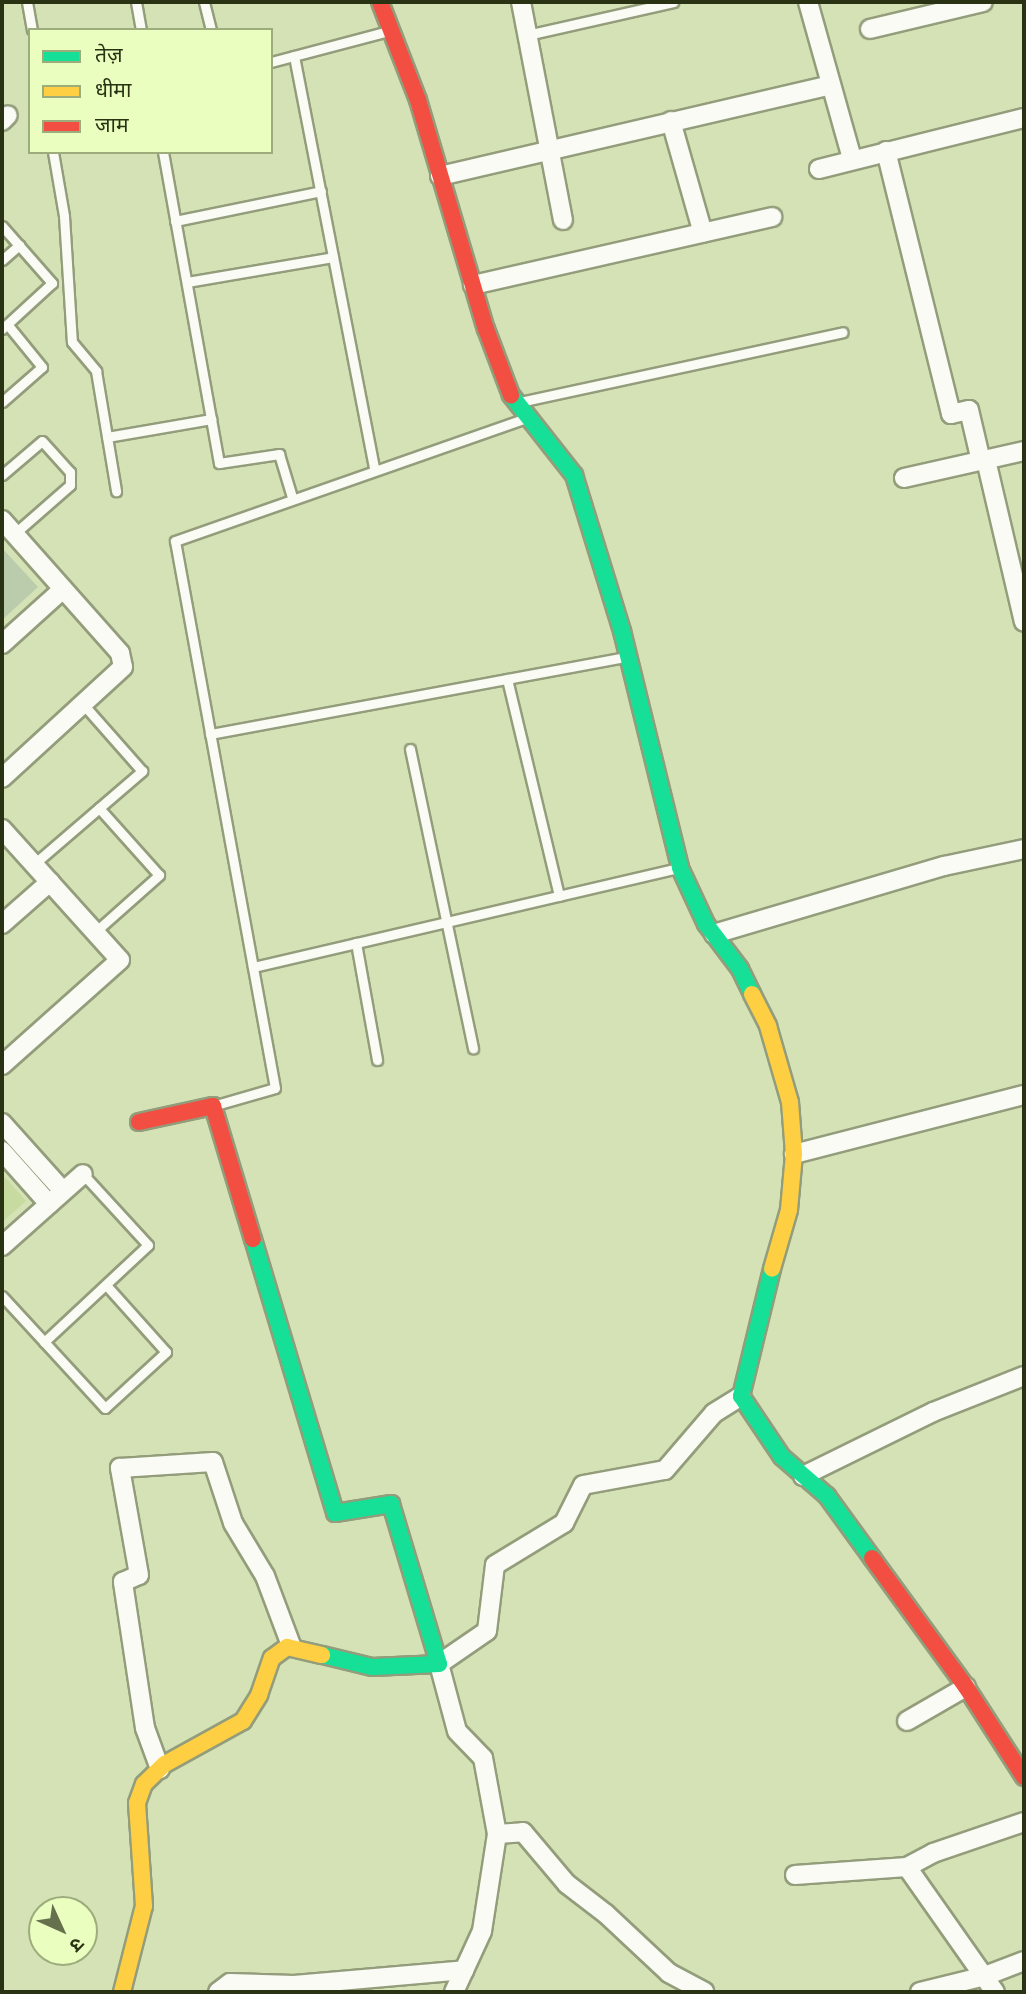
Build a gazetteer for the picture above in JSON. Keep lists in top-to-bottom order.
{
  "legend": ["तेज़", "धीमा", "जाम"],
  "north": "bottom right"
}
